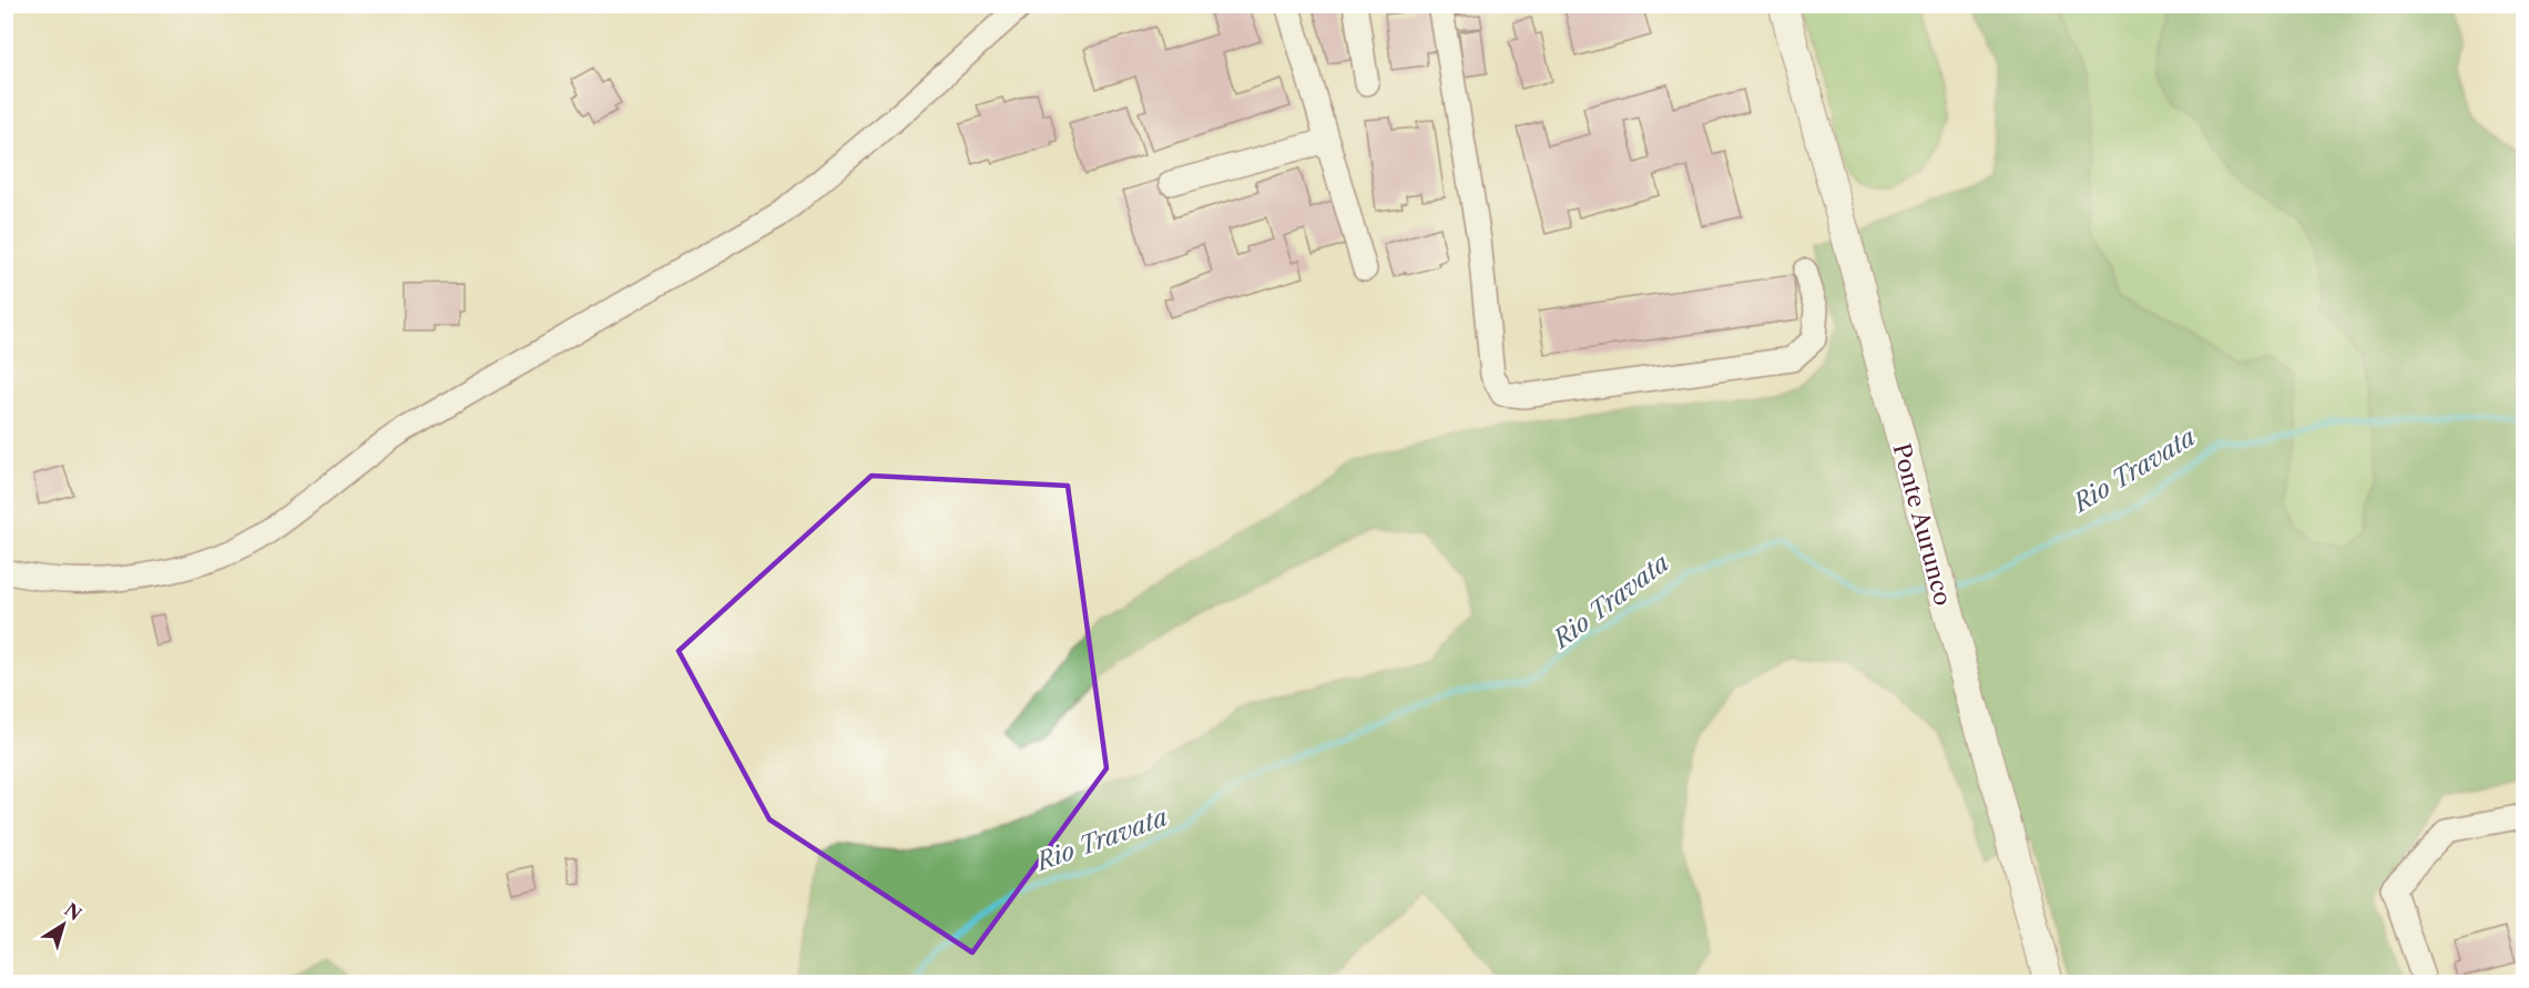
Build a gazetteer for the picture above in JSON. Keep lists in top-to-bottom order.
{
  "streets": {
    "street": ["Ponte Aurunco"]
  },
  "water": ["Rio Travata"],
  "north": "top right"
}
